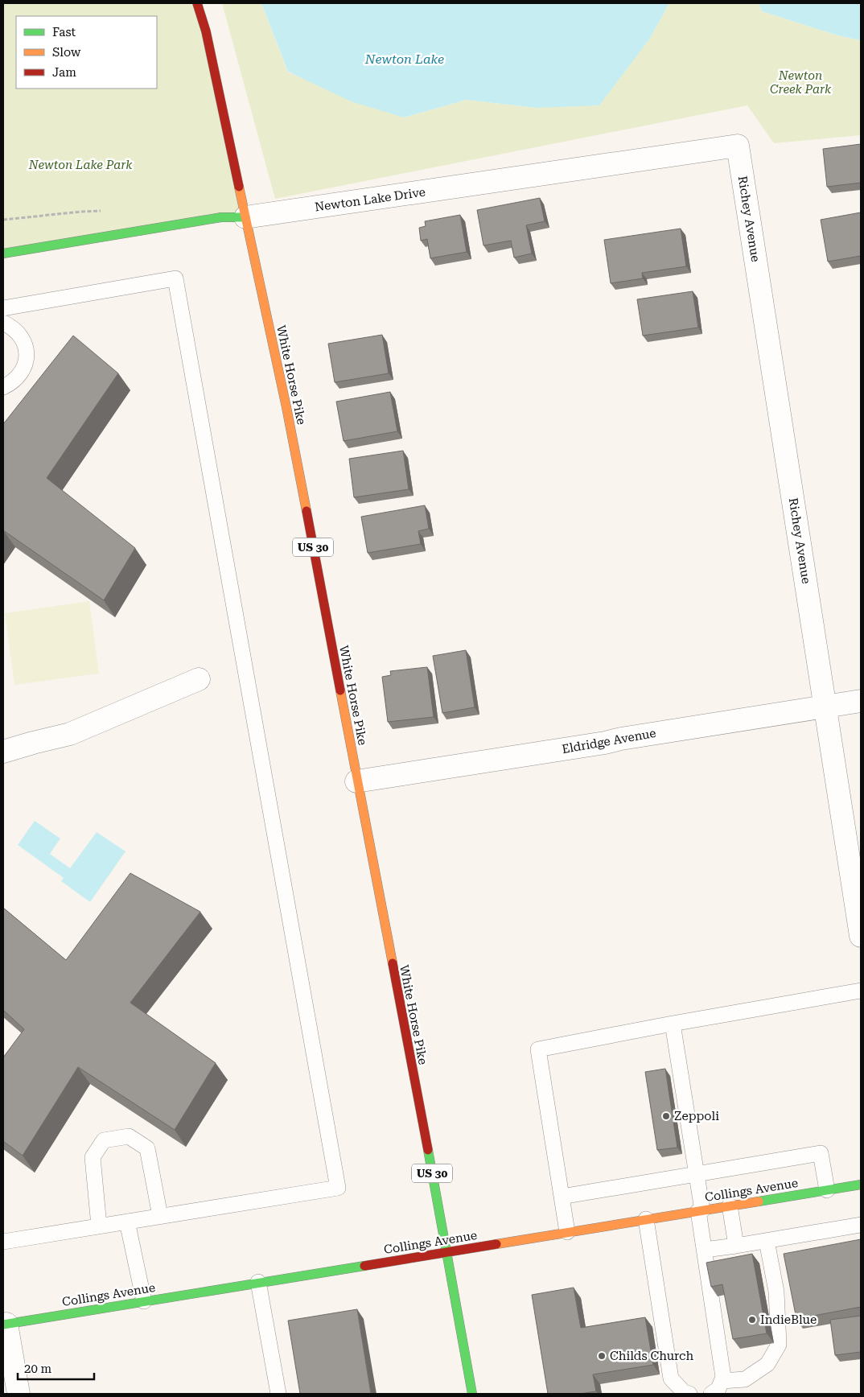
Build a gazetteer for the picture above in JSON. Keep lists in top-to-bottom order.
{
  "streets": {
    "main road": [
      "Newton Lake Drive",
      "White Horse Pike",
      "US 30",
      "Collings Avenue"
    ],
    "street": ["Richey Avenue", "Eldridge Avenue"]
  },
  "crossings": [
    ["Newton Lake Drive", "Richey Avenue"],
    ["Newton Lake Drive", "White Horse Pike"],
    ["Richey Avenue", "Eldridge Avenue"],
    ["White Horse Pike", "Eldridge Avenue"],
    ["White Horse Pike", "Collings Avenue"]
  ],
  "water": ["Newton Lake"],
  "parks": ["Newton Creek Park", "Newton Lake Park"],
  "places": ["Zeppoli", "IndieBlue", "Childs Church"],
  "legend": ["Fast", "Slow", "Jam"],
  "scale_bar": "20 m"
}
